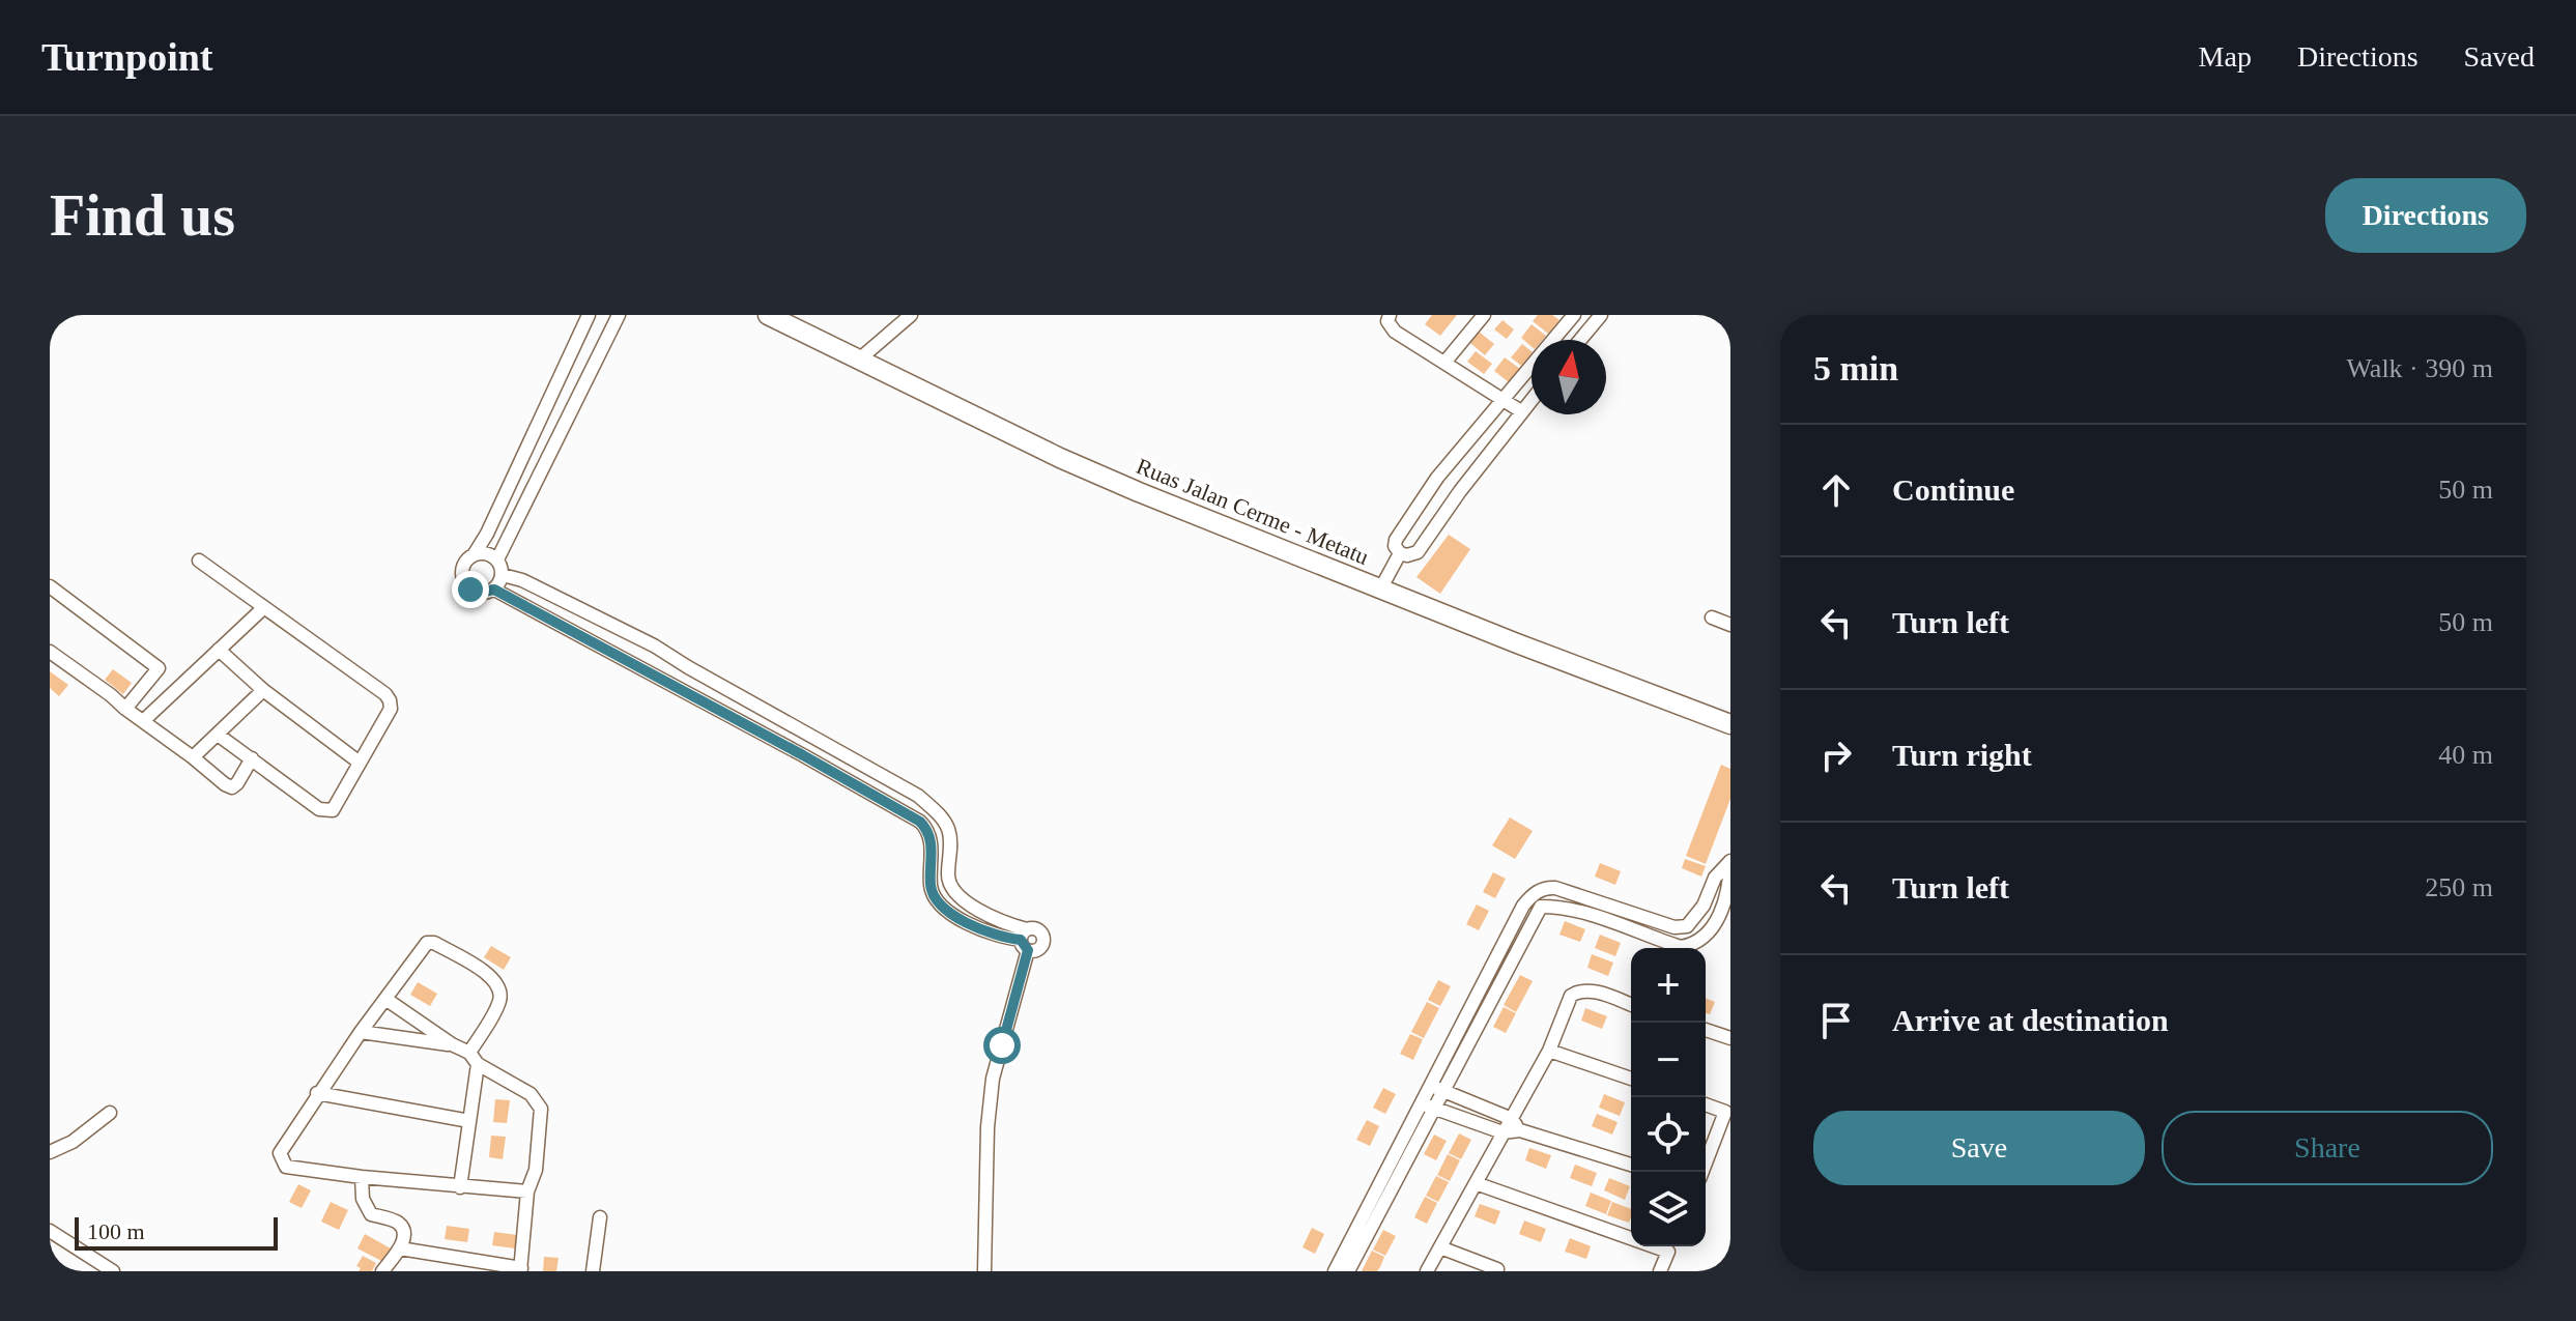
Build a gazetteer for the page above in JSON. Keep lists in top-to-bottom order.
{
  "streets": {
    "main road": ["Ruas Jalan Cerme - Metatu"]
  },
  "scale_bar": "100 m",
  "north": "top",
  "page": {
    "header": "Turnpoint",
    "nav": ["Map", "Directions", "Saved"],
    "buttons": [
      "Directions",
      ["Save", "Share"]
    ],
    "title": "Find us",
    "heading": ["5 min", "Walk · 390 m"],
    "list": [
      ["Continue", "50 m"],
      ["Turn left", "50 m"],
      ["Turn right", "40 m"],
      ["Turn left", "250 m"],
      "Arrive at destination"
    ],
    "map_buttons": ["+", "−"],
    "scale": "100 m"
  }
}
